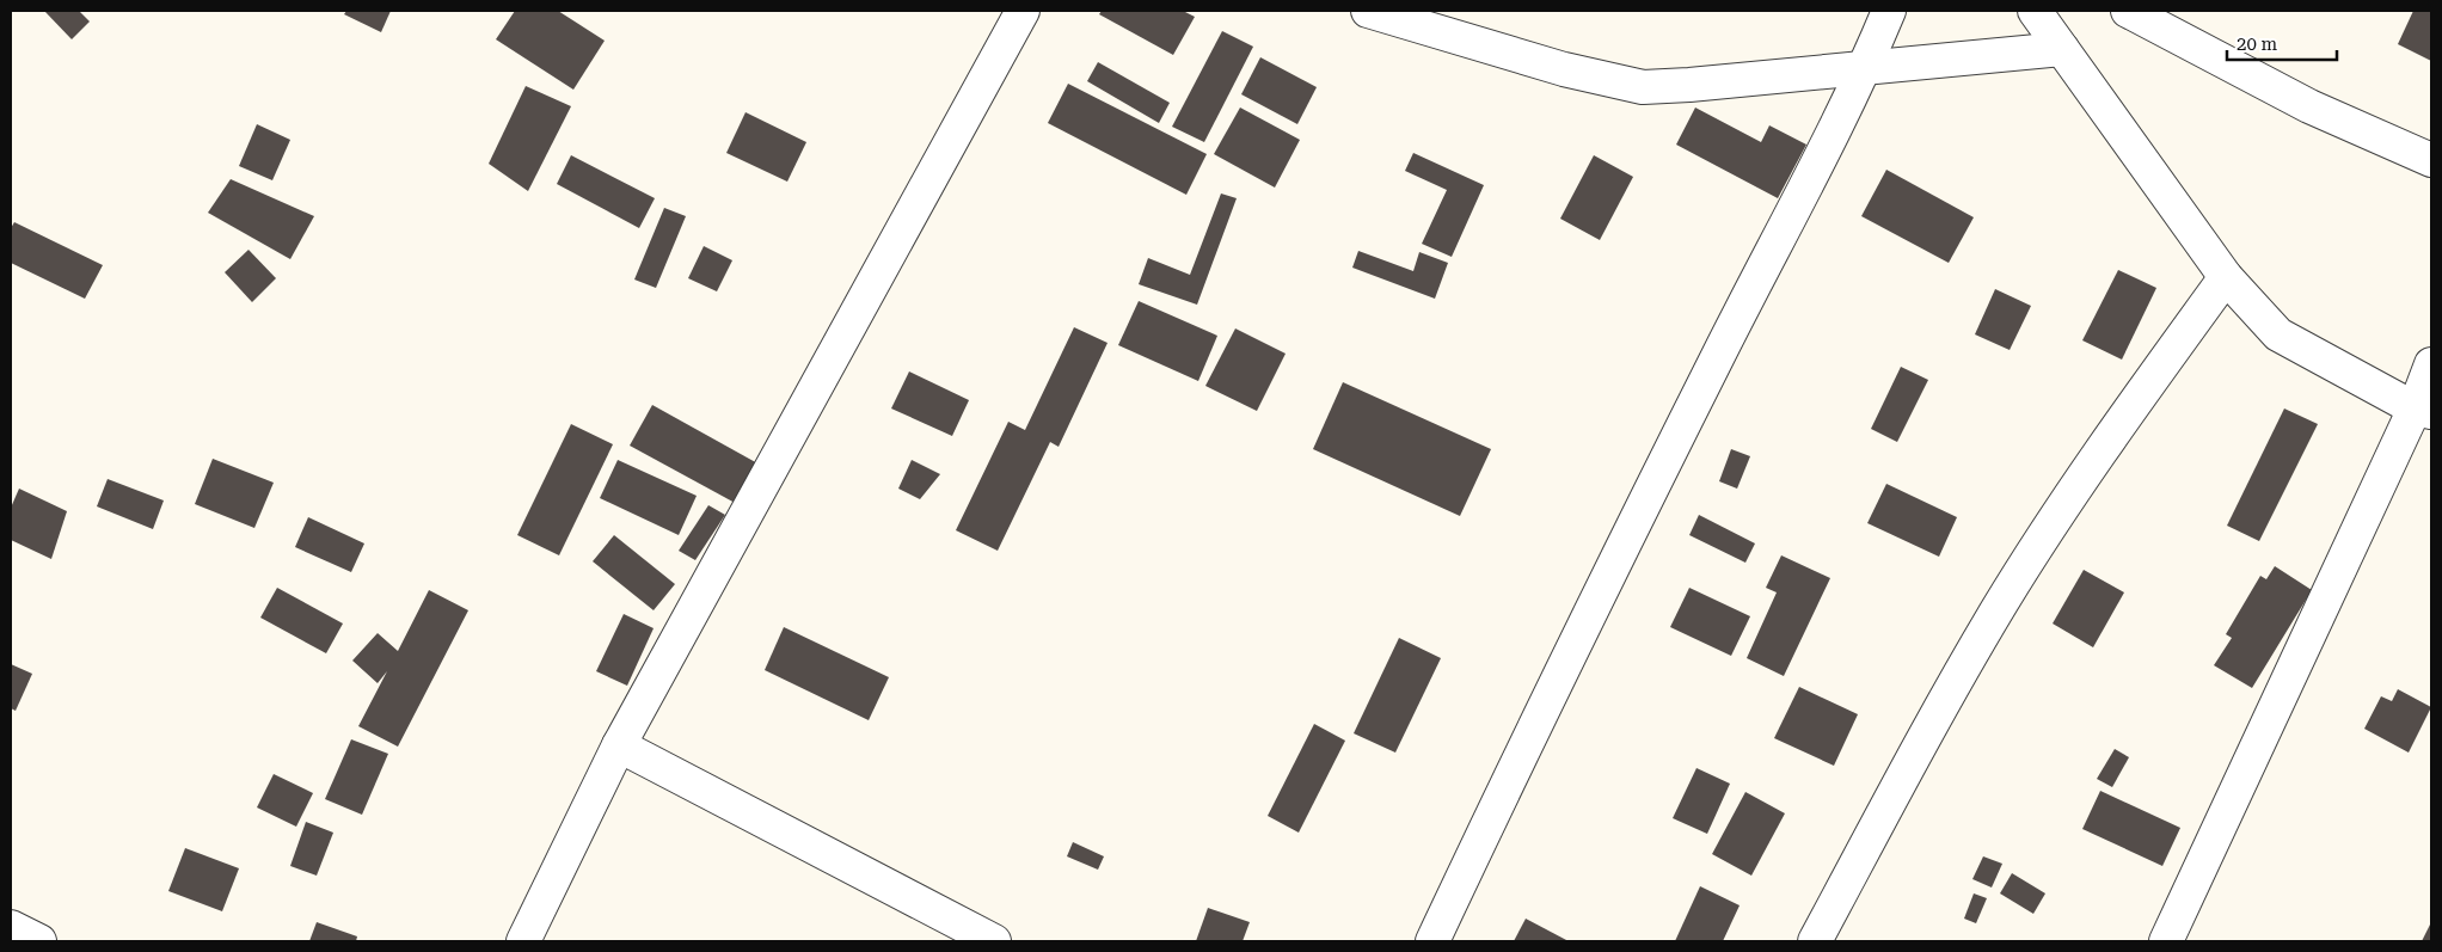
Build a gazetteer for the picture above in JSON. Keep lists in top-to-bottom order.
{
  "scale_bar": "20 m"
}
